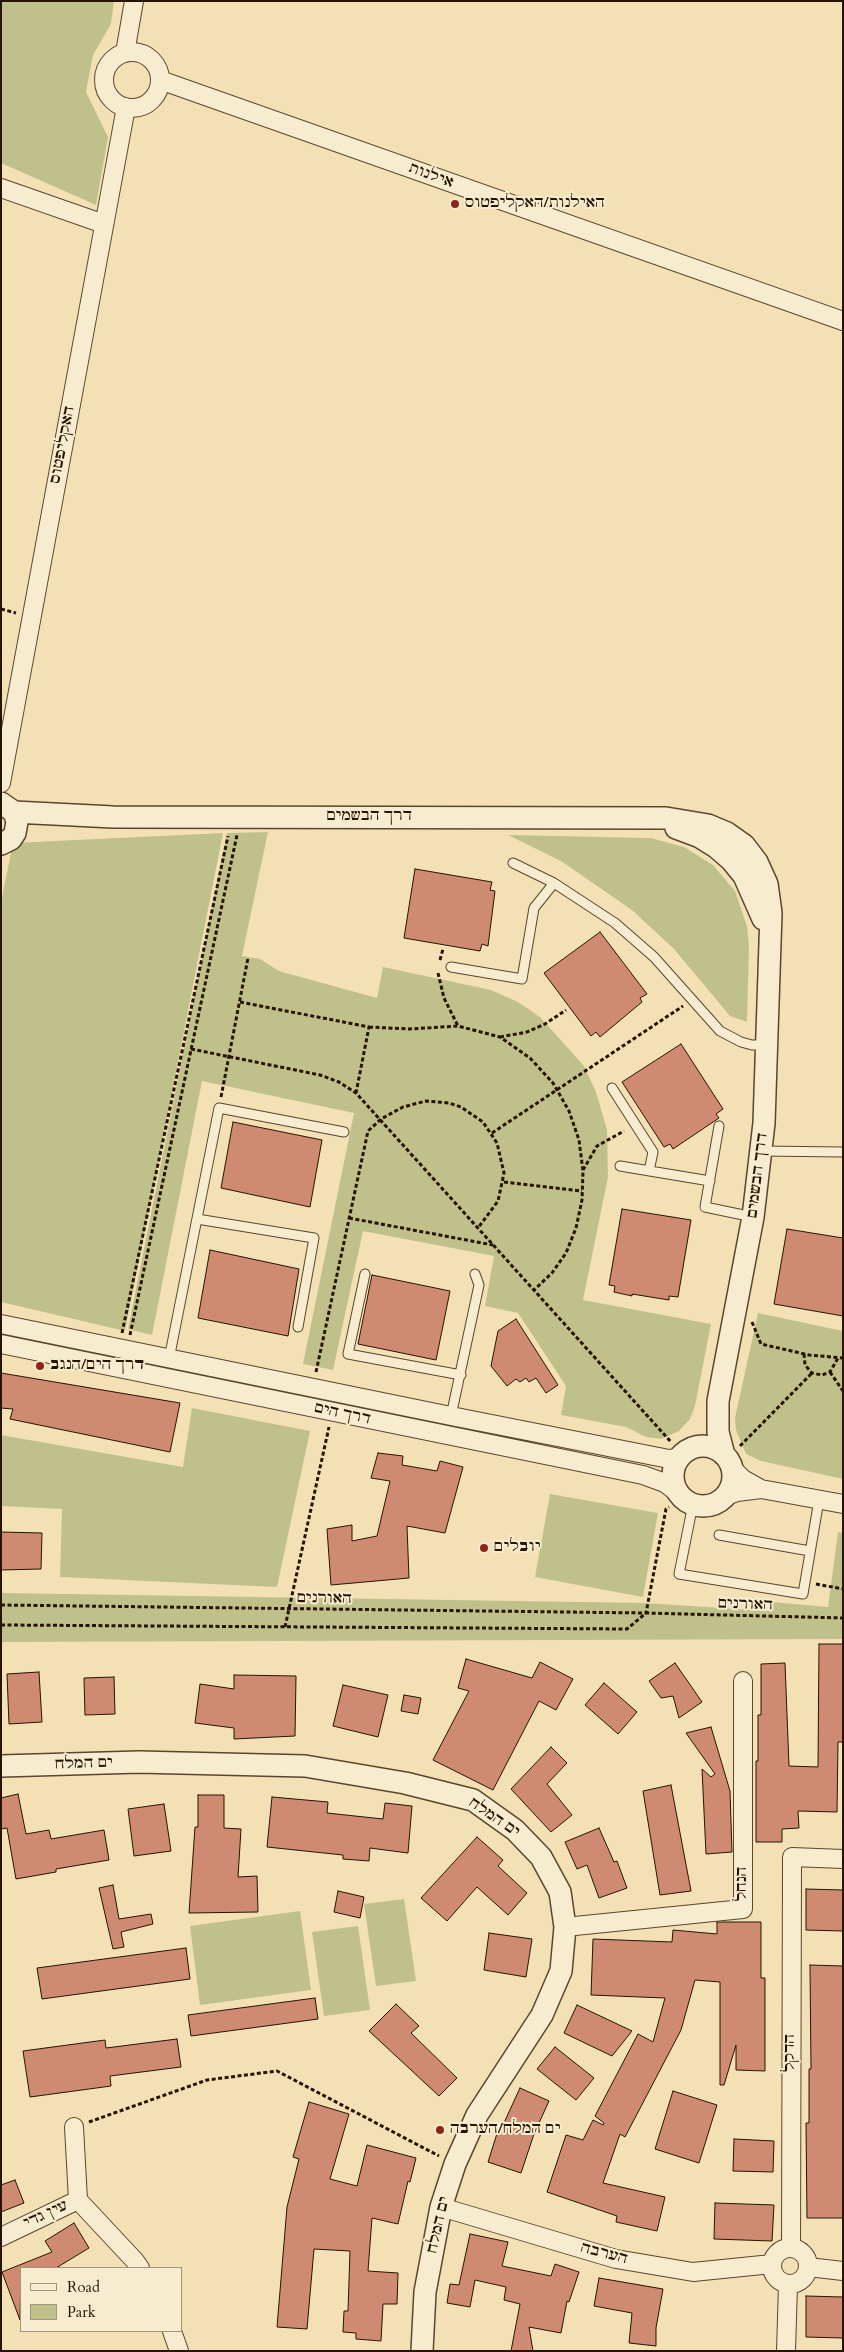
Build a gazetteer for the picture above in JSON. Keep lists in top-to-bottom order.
{
  "streets": {
    "street": [
      "אילנות",
      "האקליפטוס",
      "דרך הבשמים",
      "דרך הים",
      "ים המלח",
      "הנחל",
      "הדקל",
      "עין גדי",
      "הערבה"
    ],
    "path": ["האורנים"]
  },
  "crossings": [
    ["אילנות", "האקליפטוס"],
    ["דרך הבשמים", "דרך הים"],
    ["ים המלח", "הנחל"],
    ["ים המלח", "הערבה"],
    ["הדקל", "הערבה"]
  ],
  "places": [
    "האילנות/האקליפטוס",
    "דרך הים/הנגב",
    "יובלים",
    "ים המלח/הערבה"
  ],
  "legend": ["Road", "Park"]
}
